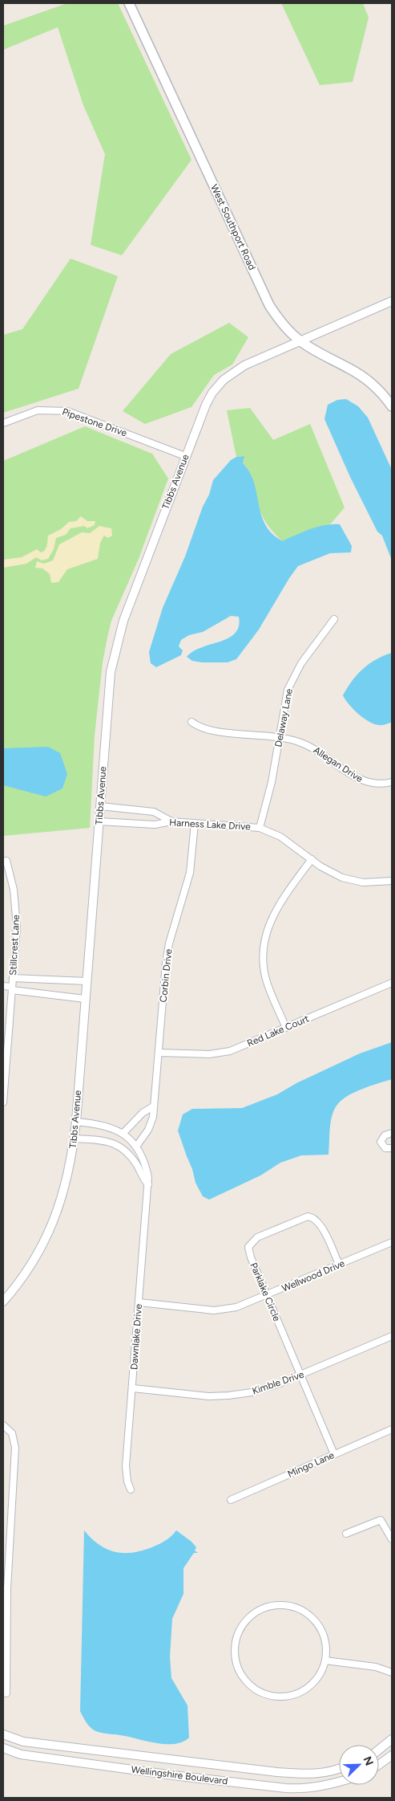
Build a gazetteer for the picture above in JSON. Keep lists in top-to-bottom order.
{
  "streets": {
    "main road": ["West Southport Road"],
    "street": [
      "Pipestone Drive",
      "Tibbs Avenue",
      "Delaway Lane",
      "Allegan Drive",
      "Harness Lake Drive",
      "Stillcrest Lane",
      "Corbin Drive",
      "Red Lake Court",
      "Wellwood Drive",
      "Parklake Circle",
      "Dawnlake Drive",
      "Kimble Drive",
      "Mingo Lane",
      "Wellingshire Boulevard"
    ]
  },
  "crossings": [
    ["West Southport Road", "Tibbs Avenue"],
    ["Pipestone Drive", "Tibbs Avenue"],
    ["Tibbs Avenue", "Harness Lake Drive"],
    ["Tibbs Avenue", "Dawnlake Drive"],
    ["Delaway Lane", "Allegan Drive"],
    ["Delaway Lane", "Harness Lake Drive"],
    ["Harness Lake Drive", "Corbin Drive"],
    ["Corbin Drive", "Red Lake Court"],
    ["Corbin Drive", "Dawnlake Drive"],
    ["Wellwood Drive", "Parklake Circle"],
    ["Wellwood Drive", "Dawnlake Drive"],
    ["Parklake Circle", "Kimble Drive"],
    ["Parklake Circle", "Mingo Lane"],
    ["Dawnlake Drive", "Kimble Drive"]
  ],
  "north": "top right"
}
